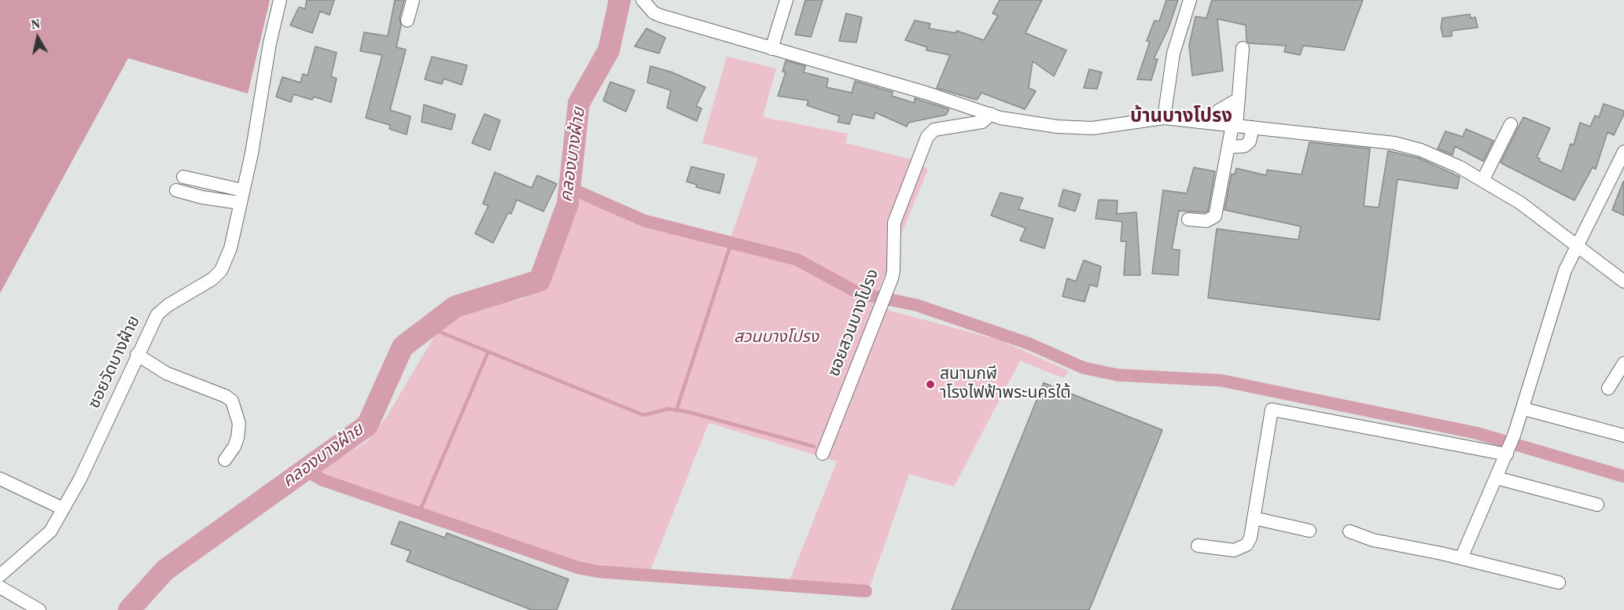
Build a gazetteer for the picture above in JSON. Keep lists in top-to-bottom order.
{
  "streets": {
    "street": ["ซอยสวนบางโปรง", "ซอยวัดบางฝ้าย"]
  },
  "districts": ["บ้านบางโปรง"],
  "water": ["คลองบางฝ้าย"],
  "parks": ["สวนบางโปรง"],
  "places": ["สนามกฬี าโรงไฟฟ้าพระนครใต้"],
  "north": "top"
}
